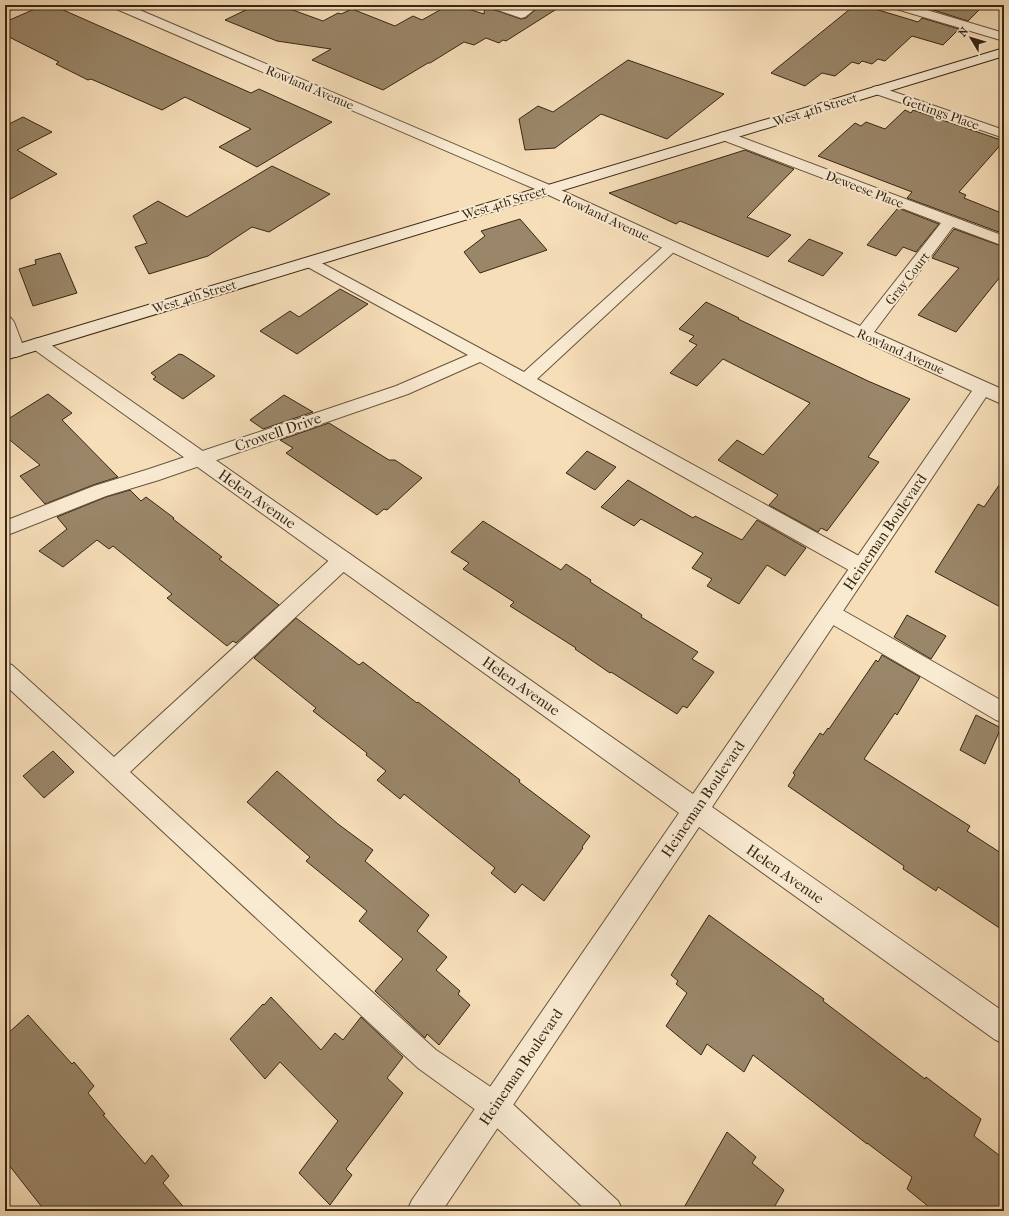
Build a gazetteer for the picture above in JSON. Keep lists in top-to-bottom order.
{
  "streets": {
    "street": [
      "Rowland Avenue",
      "West 4th Street",
      "Deweese Place",
      "Gray Court",
      "Helen Avenue",
      "Heineman Boulevard"
    ],
    "lane": ["Gettings Place", "Crowell Drive"]
  },
  "crossings": [
    ["Rowland Avenue", "West 4th Street"],
    ["Rowland Avenue", "Gray Court"],
    ["Rowland Avenue", "Heineman Boulevard"],
    ["West 4th Street", "Gettings Place"],
    ["West 4th Street", "Deweese Place"],
    ["West 4th Street", "Helen Avenue"],
    ["Deweese Place", "Gray Court"],
    ["Crowell Drive", "Helen Avenue"],
    ["Helen Avenue", "Heineman Boulevard"]
  ],
  "north": "top left"
}
